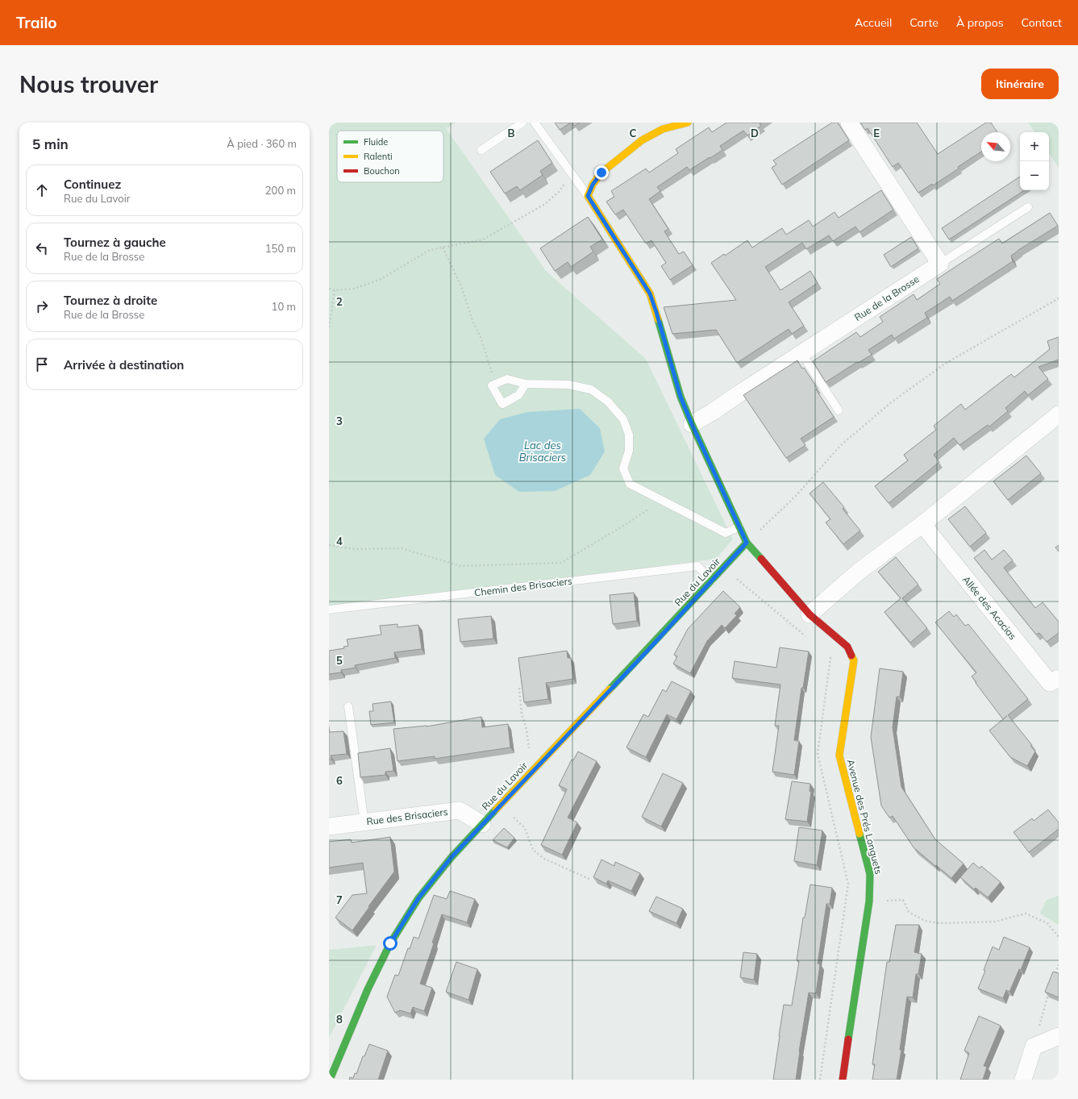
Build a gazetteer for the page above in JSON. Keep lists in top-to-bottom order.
{
  "streets": {
    "street": [
      "Rue de la Brosse",
      "Rue du Lavoir",
      "Allée des Acacias",
      "Rue des Brisaciers",
      "Avenue des Prés Longuets"
    ],
    "lane": ["Chemin des Brisaciers"]
  },
  "crossings": [
    ["Rue du Lavoir", "Chemin des Brisaciers"],
    ["Rue du Lavoir", "Rue des Brisaciers"],
    ["Rue du Lavoir", "Avenue des Prés Longuets"]
  ],
  "water": ["Lac des Brisaciers"],
  "legend": ["Fluide", "Ralenti", "Bouchon"],
  "north": "top left",
  "page": {
    "header": "Trailo",
    "nav": [
      "Accueil",
      "Carte",
      "À propos",
      "Contact"
    ],
    "buttons": "Itinéraire",
    "title": "Nous trouver",
    "heading": ["5 min", "À pied · 360 m"],
    "map_buttons": ["+", "−"],
    "list": [
      ["Continuez", "Rue du Lavoir", "200 m"],
      ["Tournez à gauche", "Rue de la Brosse", "150 m"],
      ["Tournez à droite", "Rue de la Brosse", "10 m"],
      "Arrivée à destination"
    ]
  },
  "grid": {
    "columns": [
      "B",
      "C",
      "D",
      "E"
    ],
    "rows": [
      "2",
      "3",
      "4",
      "5",
      "6",
      "7",
      "8"
    ]
  }
}
